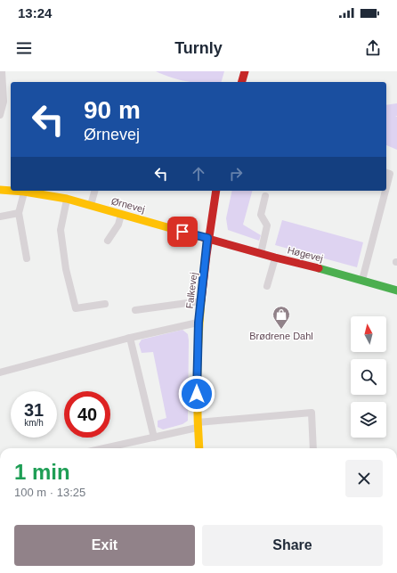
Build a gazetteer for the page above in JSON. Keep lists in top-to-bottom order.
{
  "streets": {
    "street": ["Ørnevej", "Høgevej", "Falkevej"]
  },
  "crossings": [
    ["Ørnevej", "Høgevej"],
    ["Ørnevej", "Falkevej"],
    ["Høgevej", "Falkevej"]
  ],
  "places": {
    "shop": ["Brødrene Dahl"]
  },
  "north": "top",
  "page": {
    "status": "13:24",
    "header": "Turnly",
    "turn": ["90 m", "Ørnevej"],
    "speed": "31 km/h",
    "limit": "40",
    "heading": ["1 min", "100 m · 13:25"],
    "buttons": ["Exit", "Share"]
  }
}
